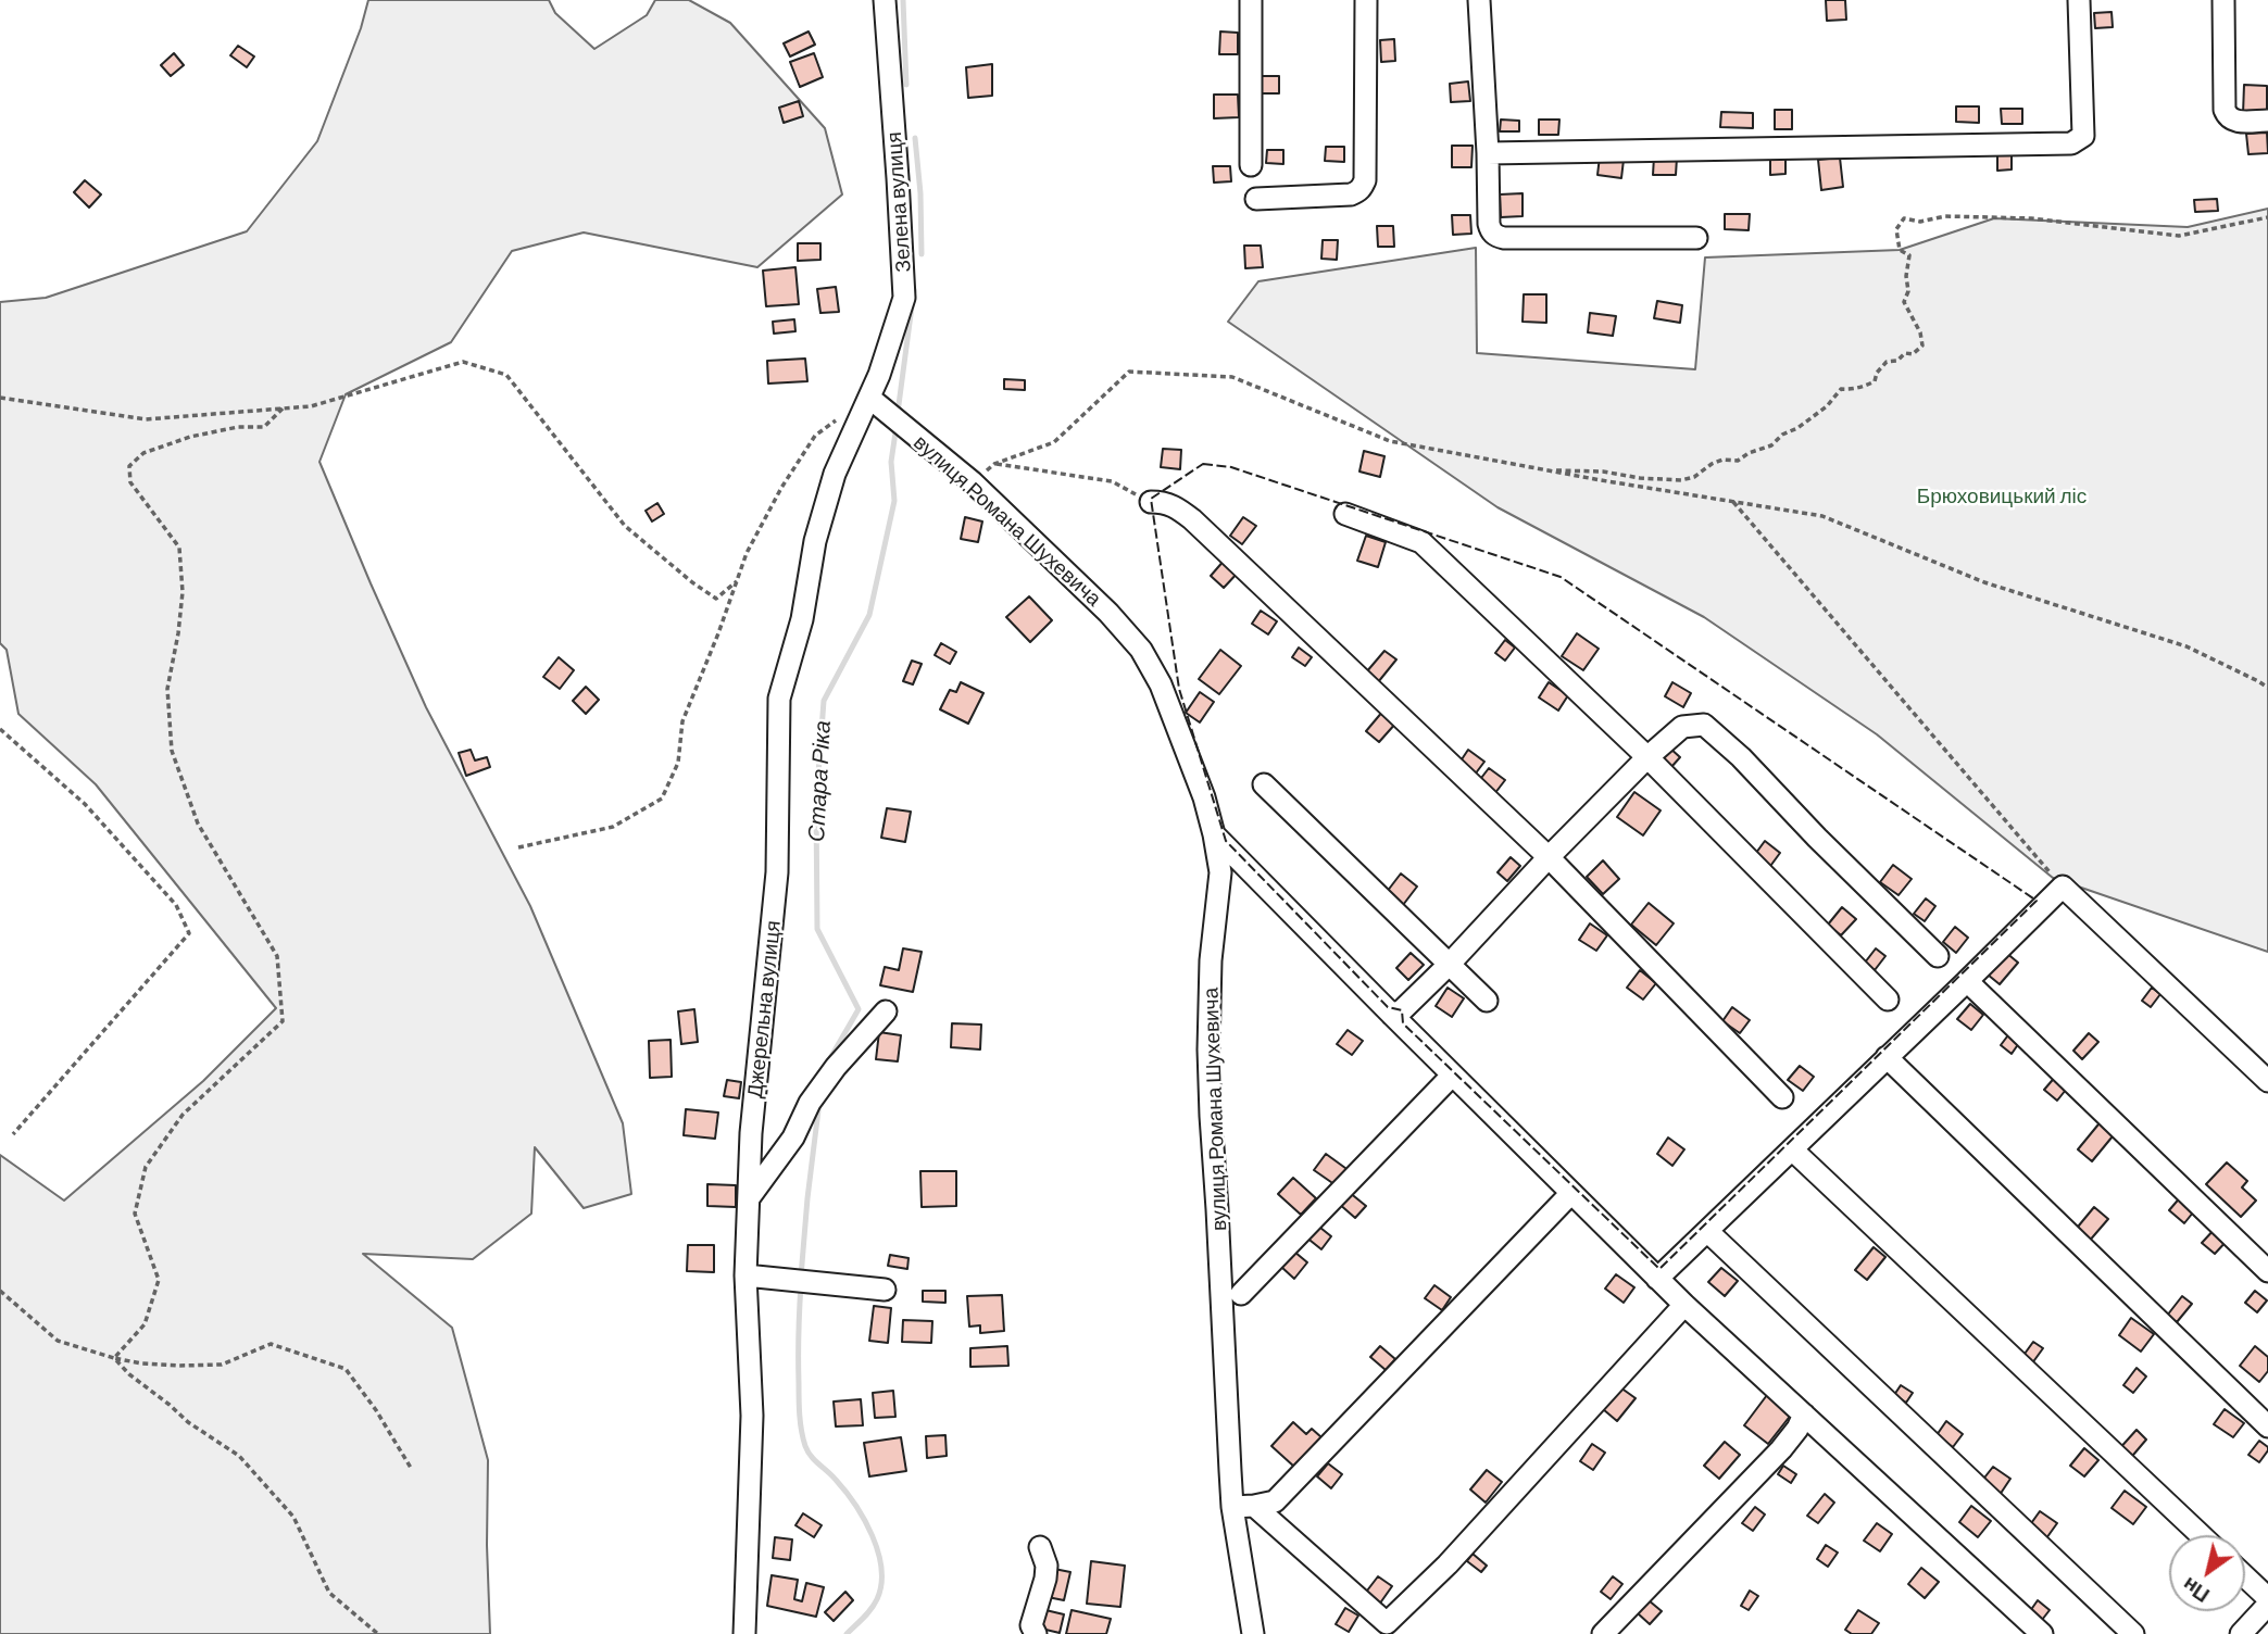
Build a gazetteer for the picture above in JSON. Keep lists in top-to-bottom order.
{
  "streets": {
    "street": ["Зелена вулиця", "вулиця Романа Шухевича", "Джерельна вулиця"]
  },
  "crossings": [
    ["Зелена вулиця", "вулиця Романа Шухевича"],
    ["Зелена вулиця", "Джерельна вулиця"],
    ["вулиця Романа Шухевича", "Джерельна вулиця"]
  ],
  "water": ["Стара Ріка"],
  "parks": ["Брюховицький ліс"],
  "north": "bottom left"
}
